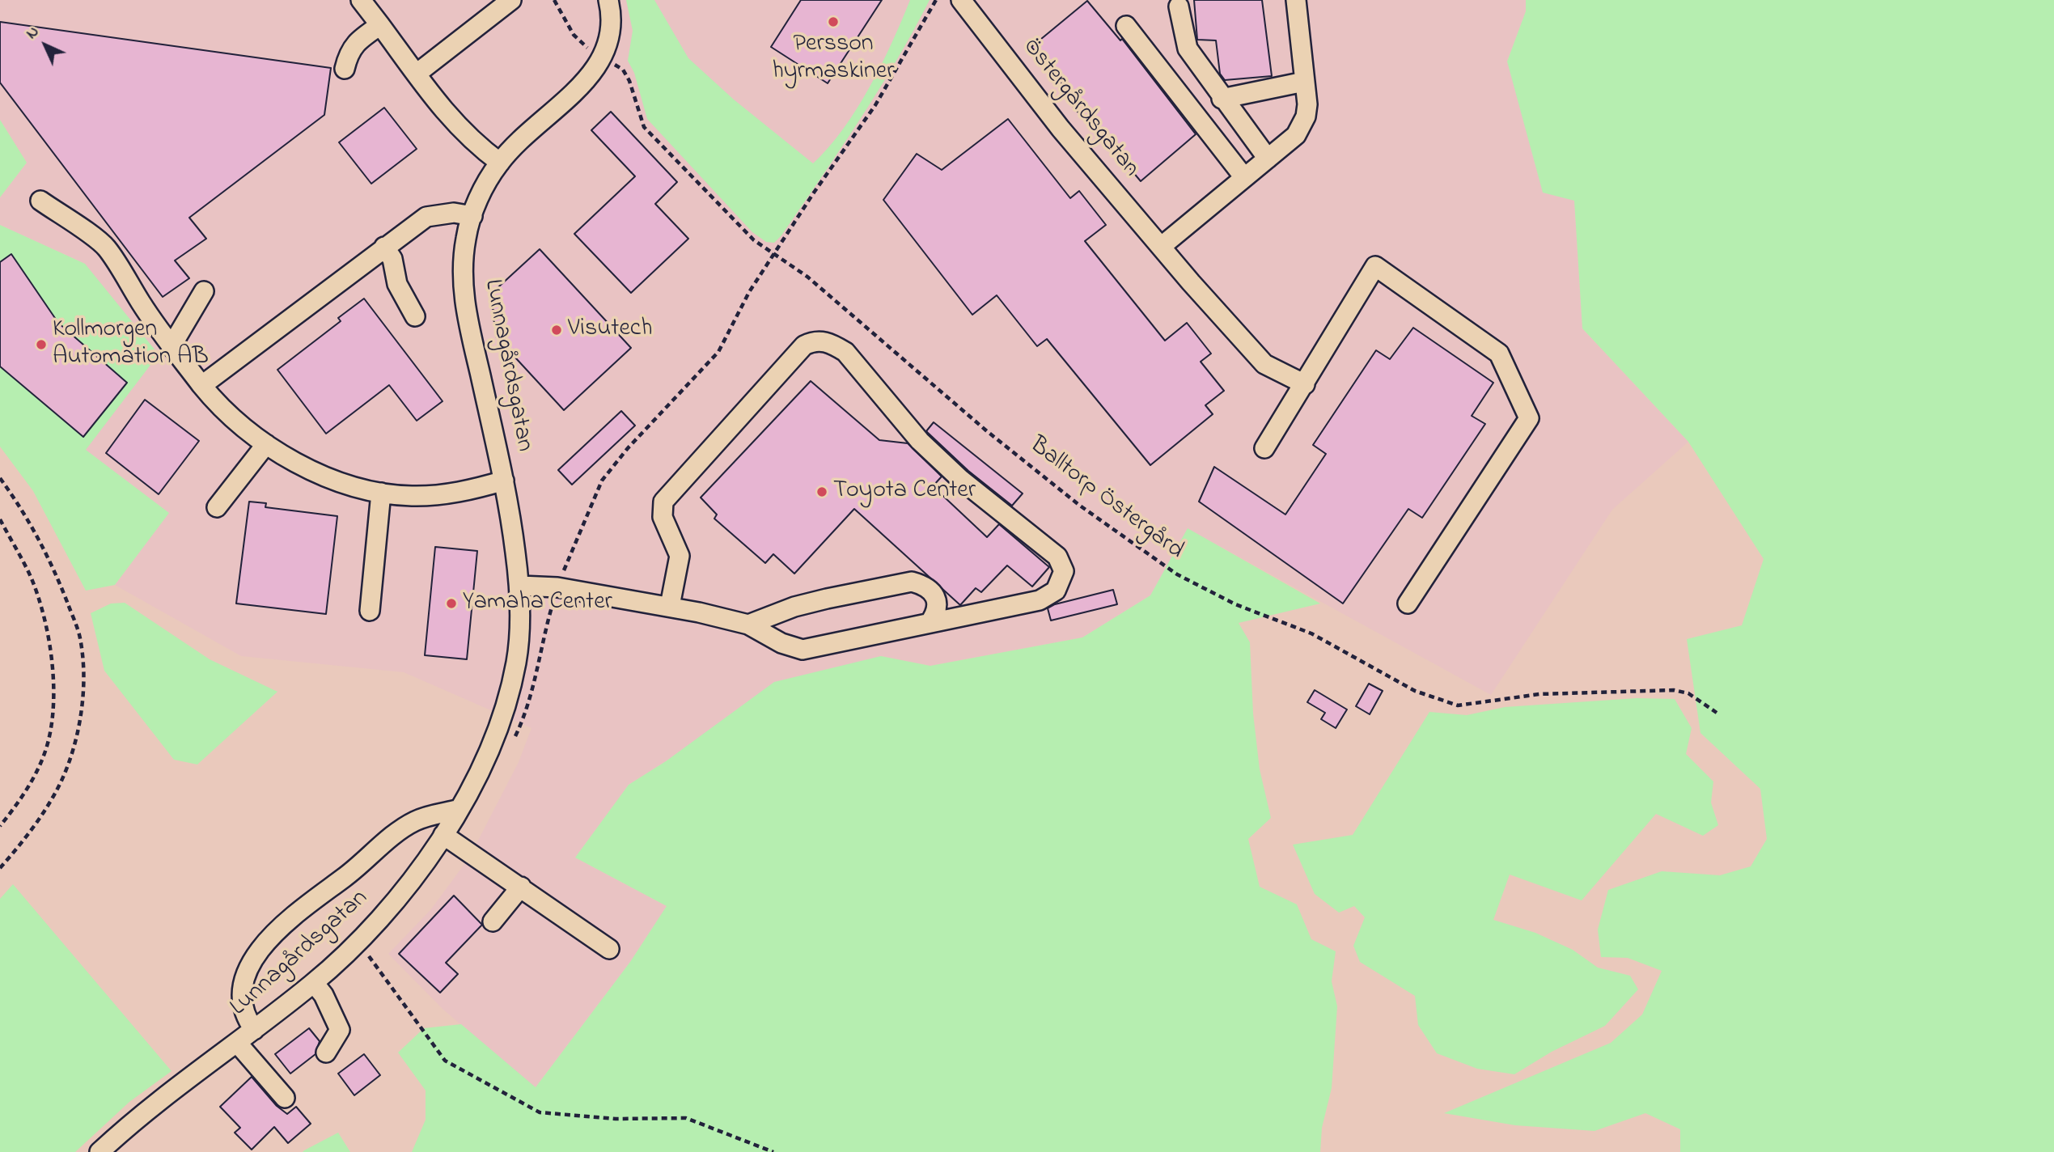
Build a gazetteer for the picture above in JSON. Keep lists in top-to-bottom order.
{
  "streets": {
    "street": ["Östergårdsgatan", "Lunnagårdsgatan"],
    "path": ["Balltorp Östergård"]
  },
  "crossings": [
    ["Lunnagårdsgatan", "Balltorp Östergård"]
  ],
  "places": [
    "Persson hyrmaskiner",
    "Visutech",
    "Kollmorgen Automation AB",
    "Toyota Center",
    "Yamaha Center"
  ],
  "north": "top left"
}
